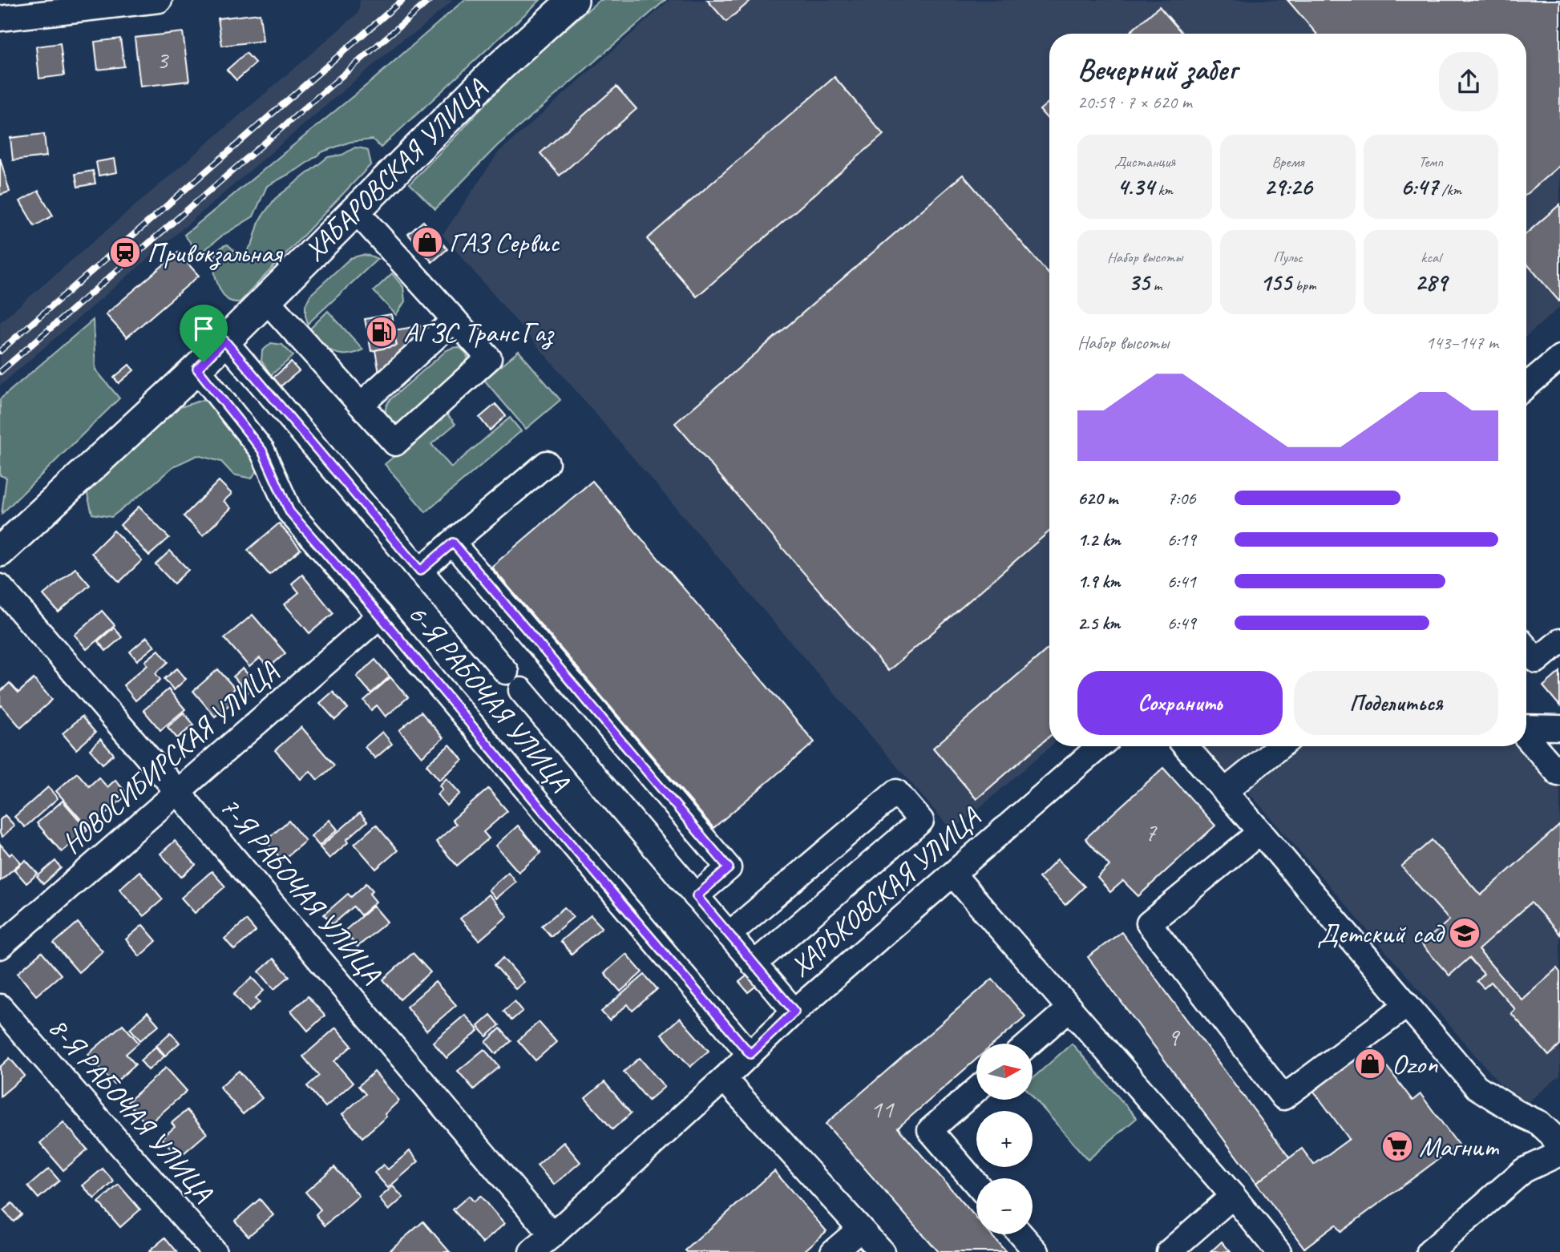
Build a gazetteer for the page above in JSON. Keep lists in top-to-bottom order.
{
  "streets": {
    "main road": ["ХАБАРОВСКАЯ УЛИЦА"],
    "street": [
      "6-Я РАБОЧАЯ УЛИЦА",
      "НОВОСИБИРСКАЯ УЛИЦА",
      "7-Я РАБОЧАЯ УЛИЦА",
      "ХАРЬКОВСКАЯ УЛИЦА",
      "8-Я РАБОЧАЯ УЛИЦА"
    ]
  },
  "crossings": [
    ["ХАБАРОВСКАЯ УЛИЦА", "6-Я РАБОЧАЯ УЛИЦА"],
    ["6-Я РАБОЧАЯ УЛИЦА", "НОВОСИБИРСКАЯ УЛИЦА"],
    ["6-Я РАБОЧАЯ УЛИЦА", "ХАРЬКОВСКАЯ УЛИЦА"],
    ["НОВОСИБИРСКАЯ УЛИЦА", "7-Я РАБОЧАЯ УЛИЦА"],
    ["7-Я РАБОЧАЯ УЛИЦА", "ХАРЬКОВСКАЯ УЛИЦА"]
  ],
  "places": {
    "shop": ["ГАЗ Сервис", "Ozon"],
    "station": ["Привокзальная"],
    "fuel station": ["АГЗС ТрансГаз"],
    "school or university": ["Детский сад"],
    "supermarket": ["Магнит"]
  },
  "house_numbers": [
    "3",
    "7",
    "9",
    "11"
  ],
  "north": "right",
  "page": {
    "heading": ["Вечерний забег", "20:59 · 7 × 620 m"],
    "stats": [
      ["Дистанция", "4.34 km"],
      ["Время", "29:26"],
      ["Темп", "6:47 /km"],
      ["Набор высоты", "35 m"],
      ["Пульс", "155 bpm"],
      ["kcal", "289"]
    ],
    "chart": ["Набор высоты", "143–147 m"],
    "list": [
      {
        "name": "620 m",
        "note": "7:06"
      },
      {
        "name": "1.2 km",
        "note": "6:19"
      },
      {
        "name": "1.9 km",
        "note": "6:41"
      },
      {
        "name": "2.5 km",
        "note": "6:49"
      }
    ],
    "buttons": ["Сохранить", "Поделиться"],
    "map_buttons": ["+", "−"]
  }
}
